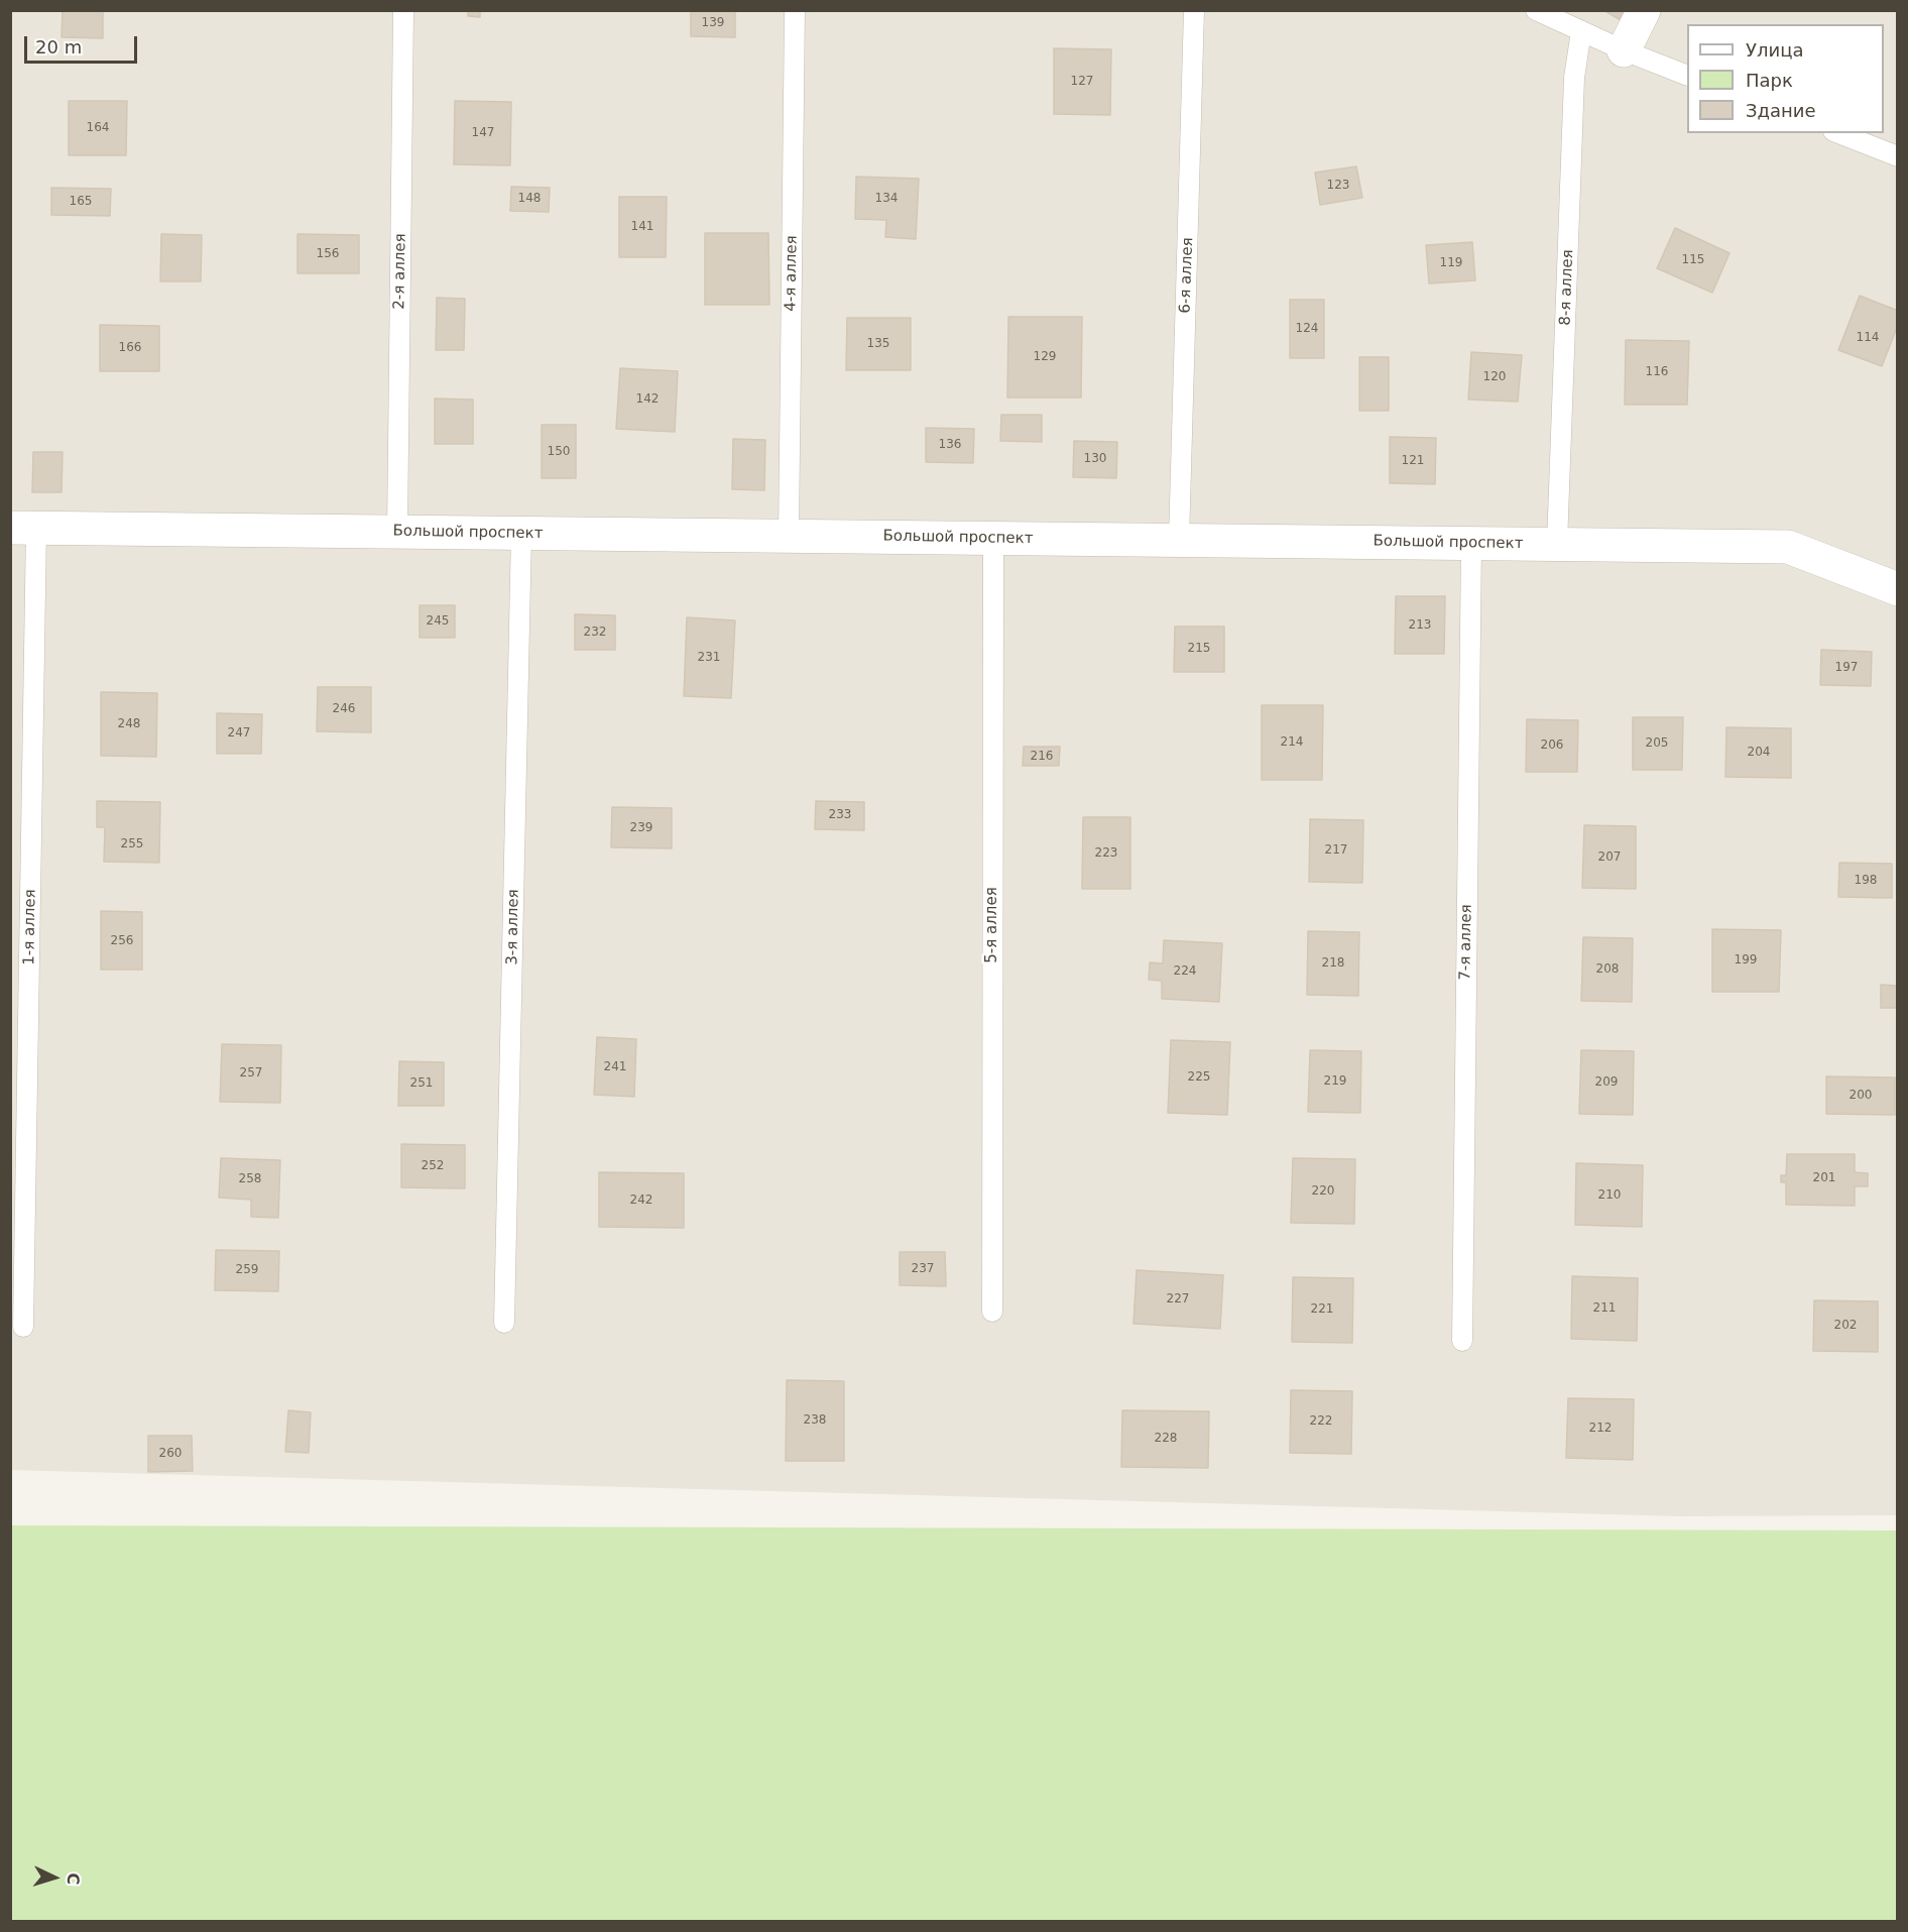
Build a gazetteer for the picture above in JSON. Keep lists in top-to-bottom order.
{
  "streets": {
    "street": ["Большой проспект"],
    "lane": [
      "2-я аллея",
      "4-я аллея",
      "6-я аллея",
      "8-я аллея",
      "5-я аллея",
      "1-я аллея",
      "3-я аллея",
      "7-я аллея"
    ]
  },
  "crossings": [
    ["2-я аллея", "Большой проспект"],
    ["4-я аллея", "Большой проспект"],
    ["6-я аллея", "Большой проспект"],
    ["8-я аллея", "Большой проспект"],
    ["Большой проспект", "5-я аллея"],
    ["Большой проспект", "1-я аллея"],
    ["Большой проспект", "3-я аллея"],
    ["Большой проспект", "7-я аллея"]
  ],
  "house_numbers": [
    "139",
    "127",
    "164",
    "147",
    "123",
    "148",
    "134",
    "165",
    "141",
    "156",
    "115",
    "119",
    "124",
    "114",
    "135",
    "166",
    "129",
    "116",
    "120",
    "142",
    "136",
    "150",
    "130",
    "121",
    "245",
    "213",
    "232",
    "215",
    "231",
    "197",
    "246",
    "248",
    "247",
    "214",
    "205",
    "206",
    "204",
    "216",
    "233",
    "239",
    "255",
    "217",
    "223",
    "207",
    "198",
    "256",
    "199",
    "218",
    "208",
    "224",
    "241",
    "257",
    "225",
    "219",
    "209",
    "251",
    "200",
    "252",
    "201",
    "258",
    "220",
    "210",
    "242",
    "237",
    "259",
    "227",
    "211",
    "221",
    "202",
    "238",
    "222",
    "212",
    "228",
    "260"
  ],
  "legend": ["Улица", "Парк", "Здание"],
  "scale_bar": "20 m",
  "north": "right"
}
